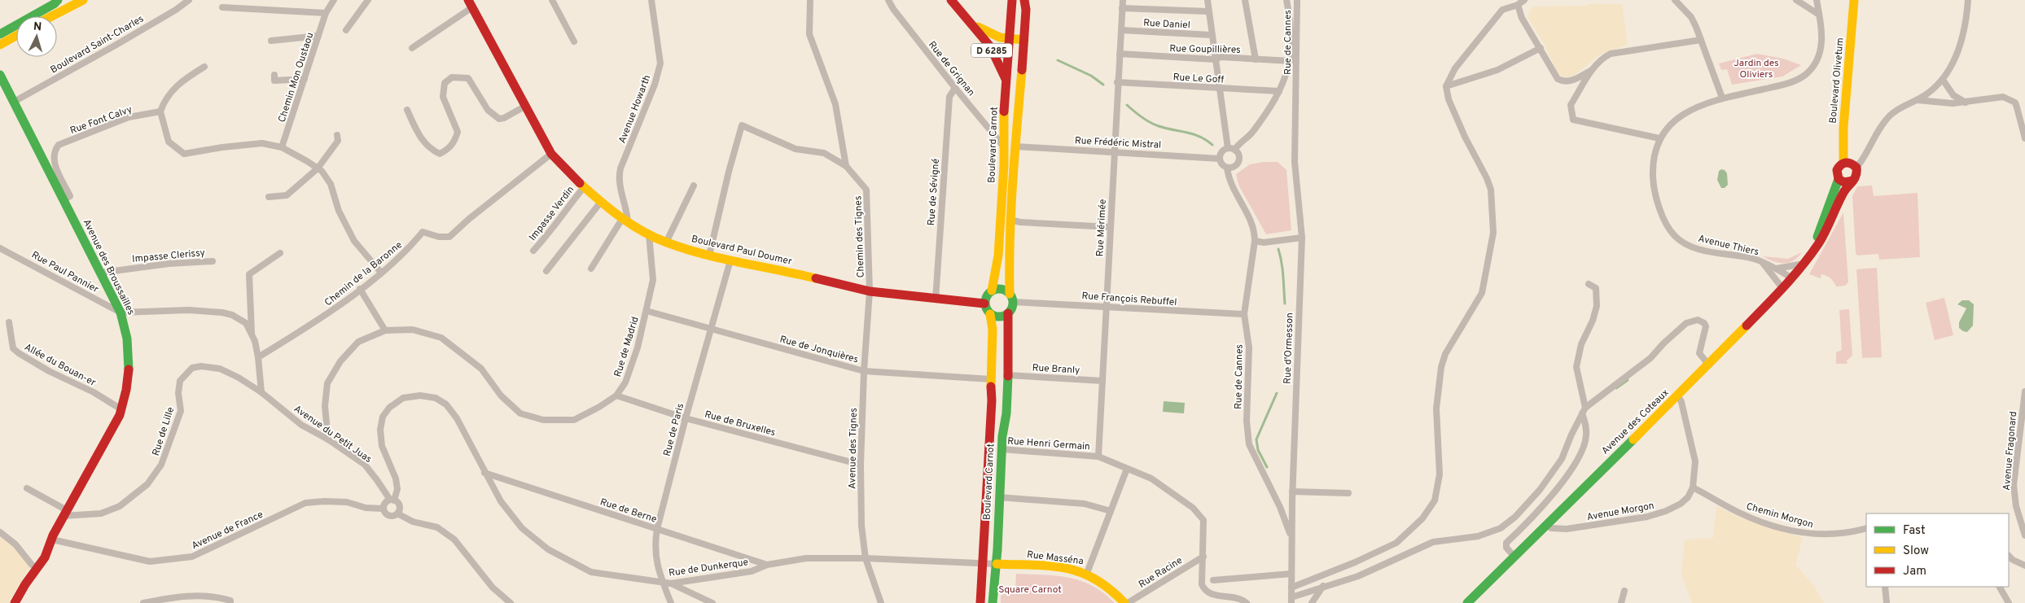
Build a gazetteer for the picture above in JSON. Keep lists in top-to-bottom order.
{
  "streets": {
    "main road": [
      "D 6285",
      "Boulevard Olivetum",
      "Boulevard Carnot",
      "Boulevard Paul Doumer",
      "Avenue des Broussailles",
      "Avenue des Coteaux",
      "Rue Masséna"
    ],
    "street": [
      "Rue Daniel",
      "Rue de Cannes",
      "Boulevard Saint-Charles",
      "Rue Goupillières",
      "Rue de Grignan",
      "Chemin Mon Oustaou",
      "Rue Le Goff",
      "Avenue Howarth",
      "Rue Font Calvy",
      "Rue Frédéric Mistral",
      "Rue de Sévigné",
      "Impasse Verdin",
      "Rue Mérimée",
      "Chemin des Tignes",
      "Avenue Thiers",
      "Impasse Clerissy",
      "Rue Paul Pannier",
      "Chemin de la Baronne",
      "Rue François Rebuffel",
      "Rue de Madrid",
      "Rue d'Ormesson",
      "Rue de Jonquières",
      "Allée du Bouan-er",
      "Rue Branly",
      "Rue de Bruxelles",
      "Rue de Paris",
      "Rue de Lille",
      "Avenue du Petit Juas",
      "Rue Henri Germain",
      "Avenue des Tignes",
      "Avenue Fragonard",
      "Rue de Berne",
      "Avenue Morgon",
      "Chemin Morgon",
      "Avenue de France",
      "Rue de Dunkerque",
      "Rue Racine"
    ]
  },
  "crossings": [
    ["Rue Daniel", "Rue Mérimée"],
    ["Rue de Cannes", "Rue Goupillières"],
    ["Rue de Cannes", "Rue Le Goff"],
    ["Rue de Cannes", "Rue Frédéric Mistral"],
    ["Rue de Cannes", "Rue François Rebuffel"],
    ["Rue de Cannes", "Rue d'Ormesson"],
    ["Boulevard Saint-Charles", "Avenue des Broussailles"],
    ["Rue Goupillières", "Rue Mérimée"],
    ["D 6285", "Boulevard Carnot"],
    ["Rue de Grignan", "Boulevard Carnot"],
    ["Rue de Grignan", "Rue de Sévigné"],
    ["Rue Le Goff", "Rue Mérimée"],
    ["Boulevard Olivetum", "Avenue des Coteaux"],
    ["Avenue Howarth", "Boulevard Paul Doumer"],
    ["Rue Font Calvy", "Avenue des Broussailles"],
    ["Rue Frédéric Mistral", "Rue Mérimée"],
    ["Boulevard Carnot", "Boulevard Paul Doumer"],
    ["Boulevard Carnot", "Rue François Rebuffel"],
    ["Boulevard Carnot", "Rue de Jonquières"],
    ["Boulevard Carnot", "Rue Branly"],
    ["Boulevard Carnot", "Rue Henri Germain"],
    ["Boulevard Carnot", "Rue Masséna"],
    ["Boulevard Carnot", "Rue de Dunkerque"],
    ["Rue de Sévigné", "Boulevard Paul Doumer"],
    ["Impasse Verdin", "Boulevard Paul Doumer"],
    ["Rue Mérimée", "Rue François Rebuffel"],
    ["Rue Mérimée", "Rue Branly"],
    ["Rue Mérimée", "Rue Henri Germain"],
    ["Chemin des Tignes", "Boulevard Paul Doumer"],
    ["Chemin des Tignes", "Avenue des Tignes"],
    ["Avenue Thiers", "Avenue des Coteaux"],
    ["Boulevard Paul Doumer", "Chemin de la Baronne"],
    ["Boulevard Paul Doumer", "Rue François Rebuffel"],
    ["Boulevard Paul Doumer", "Rue de Madrid"],
    ["Boulevard Paul Doumer", "Rue de Paris"],
    ["Boulevard Paul Doumer", "Avenue des Tignes"],
    ["Impasse Clerissy", "Avenue des Broussailles"],
    ["Avenue des Broussailles", "Rue Paul Pannier"],
    ["Avenue des Broussailles", "Allée du Bouan-er"],
    ["Avenue des Broussailles", "Rue de Lille"],
    ["Avenue des Broussailles", "Avenue de France"],
    ["Rue de Madrid", "Rue de Jonquières"],
    ["Rue de Madrid", "Rue de Bruxelles"],
    ["Rue de Madrid", "Avenue du Petit Juas"],
    ["Rue de Jonquières", "Rue de Paris"],
    ["Rue de Jonquières", "Avenue des Tignes"],
    ["Avenue des Coteaux", "Avenue Morgon"],
    ["Rue de Bruxelles", "Rue de Paris"],
    ["Rue de Bruxelles", "Avenue des Tignes"],
    ["Rue de Paris", "Rue de Berne"],
    ["Rue de Paris", "Rue de Dunkerque"],
    ["Rue de Lille", "Avenue du Petit Juas"],
    ["Avenue du Petit Juas", "Avenue de France"],
    ["Avenue du Petit Juas", "Rue de Dunkerque"],
    ["Rue Henri Germain", "Rue Racine"],
    ["Avenue des Tignes", "Rue de Dunkerque"],
    ["Rue de Berne", "Rue de Dunkerque"],
    ["Avenue Morgon", "Chemin Morgon"],
    ["Avenue de France", "Rue de Dunkerque"],
    ["Rue Masséna", "Rue de Dunkerque"]
  ],
  "parks": ["Jardin des Oliviers", "Square Carnot"],
  "legend": ["Fast", "Slow", "Jam"],
  "north": "top"
}
